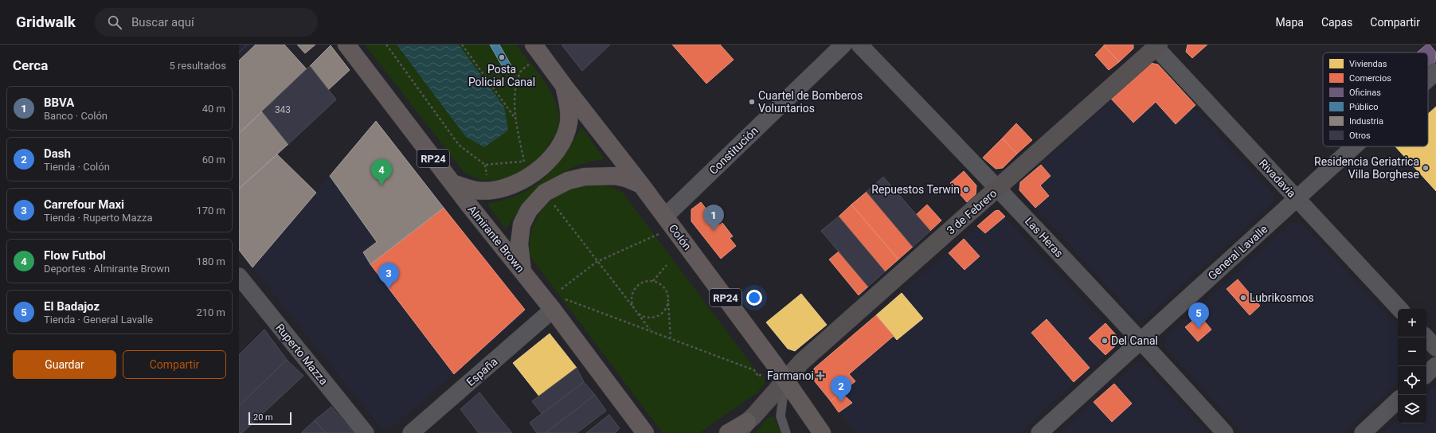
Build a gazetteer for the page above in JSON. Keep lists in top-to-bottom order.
{
  "streets": {
    "main road": ["RP24", "Colón", "Almirante Brown"],
    "street": [
      "Constitución",
      "Rivadavia",
      "3 de Febrero",
      "Las Heras",
      "General Lavalle",
      "Ruperto Mazza",
      "España"
    ]
  },
  "crossings": [
    ["Constitución", "Colón"],
    ["RP24", "Colón"],
    ["RP24", "Almirante Brown"],
    ["Rivadavia", "3 de Febrero"],
    ["Rivadavia", "General Lavalle"],
    ["3 de Febrero", "Colón"],
    ["3 de Febrero", "Las Heras"],
    ["Las Heras", "General Lavalle"],
    ["Almirante Brown", "España"]
  ],
  "places": {
    "other": [
      "Posta Policial Canal",
      "Cuartel de Bomberos Voluntarios",
      "Residencia Geriatrica Villa Borghese",
      "Repuestos Terwin",
      "Lubrikosmos",
      "Del Canal"
    ],
    "health": ["Farmanoi"]
  },
  "house_numbers": ["343"],
  "legend": [
    "Viviendas",
    "Comercios",
    "Oficinas",
    "Público",
    "Industria",
    "Otros"
  ],
  "scale_bar": "20 m",
  "page": {
    "header": "Gridwalk",
    "search": "Buscar aquí",
    "nav": ["Mapa", "Capas", "Compartir"],
    "heading": ["Cerca", "5 resultados"],
    "list": [
      {
        "mark": "1",
        "name": "BBVA",
        "note": "Banco · Colón",
        "value": "40 m"
      },
      {
        "mark": "2",
        "name": "Dash",
        "note": "Tienda · Colón",
        "value": "60 m"
      },
      {
        "mark": "3",
        "name": "Carrefour Maxi",
        "note": "Tienda · Ruperto Mazza",
        "value": "170 m"
      },
      {
        "mark": "4",
        "name": "Flow Futbol",
        "note": "Deportes · Almirante Brown",
        "value": "180 m"
      },
      {
        "mark": "5",
        "name": "El Badajoz",
        "note": "Tienda · General Lavalle",
        "value": "210 m"
      }
    ],
    "pins": [
      "4",
      "1",
      "3",
      "5",
      "2"
    ],
    "map_buttons": ["+", "−"],
    "buttons": ["Guardar", "Compartir"],
    "scale": "20 m"
  }
}
